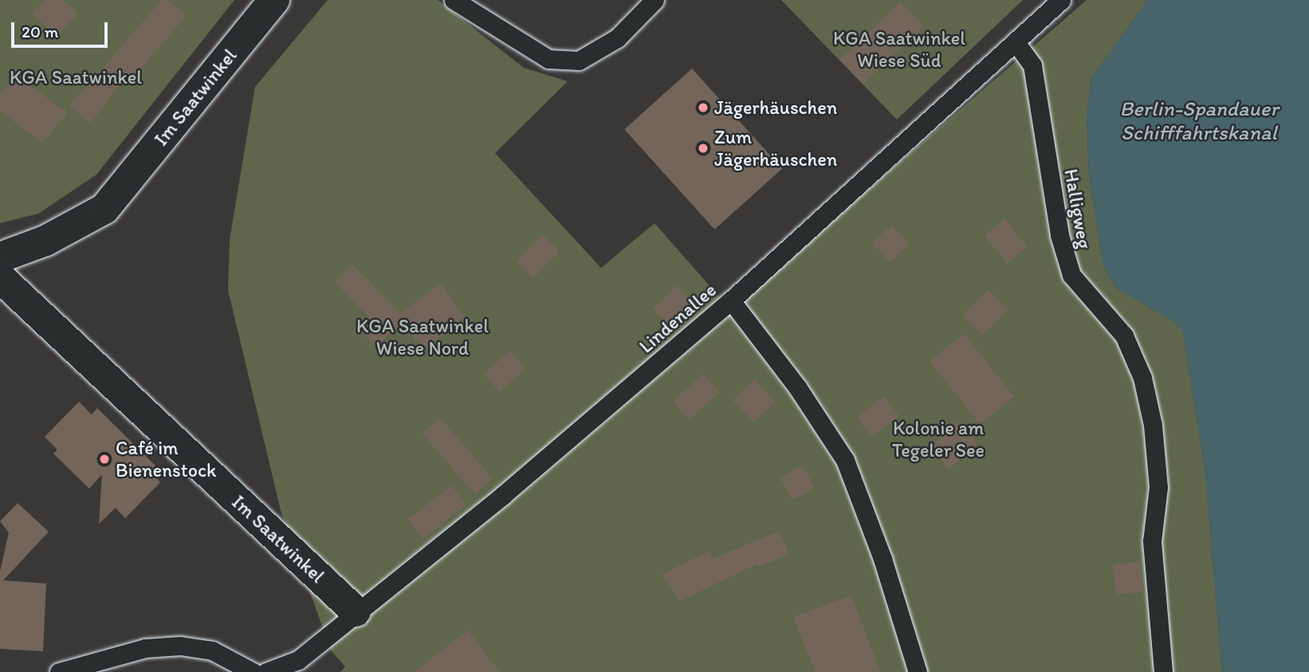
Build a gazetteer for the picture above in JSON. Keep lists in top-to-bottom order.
{
  "streets": {
    "street": ["Im Saatwinkel"],
    "lane": ["Halligweg", "Lindenallee"]
  },
  "crossings": [
    ["Im Saatwinkel", "Lindenallee"],
    ["Halligweg", "Lindenallee"]
  ],
  "water": ["Berlin-Spandauer Schifffahrtskanal"],
  "parks": [
    "KGA Saatwinkel Wiese Süd",
    "KGA Saatwinkel",
    "KGA Saatwinkel Wiese Nord",
    "Kolonie am Tegeler See"
  ],
  "places": ["Jägerhäuschen", "Zum Jägerhäuschen", "Café im Bienenstock"],
  "scale_bar": "20 m"
}
